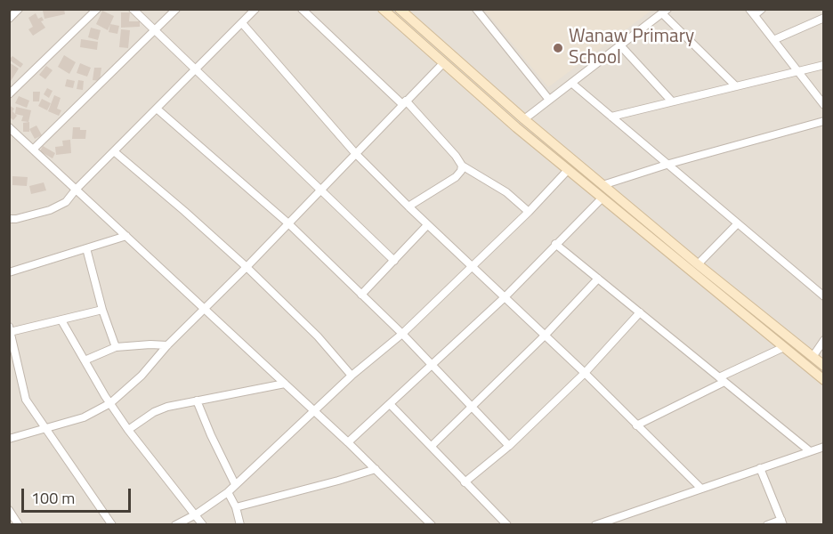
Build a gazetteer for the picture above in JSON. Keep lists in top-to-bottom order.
{
  "places": ["Wanaw Primary School"],
  "scale_bar": "100 m"
}
